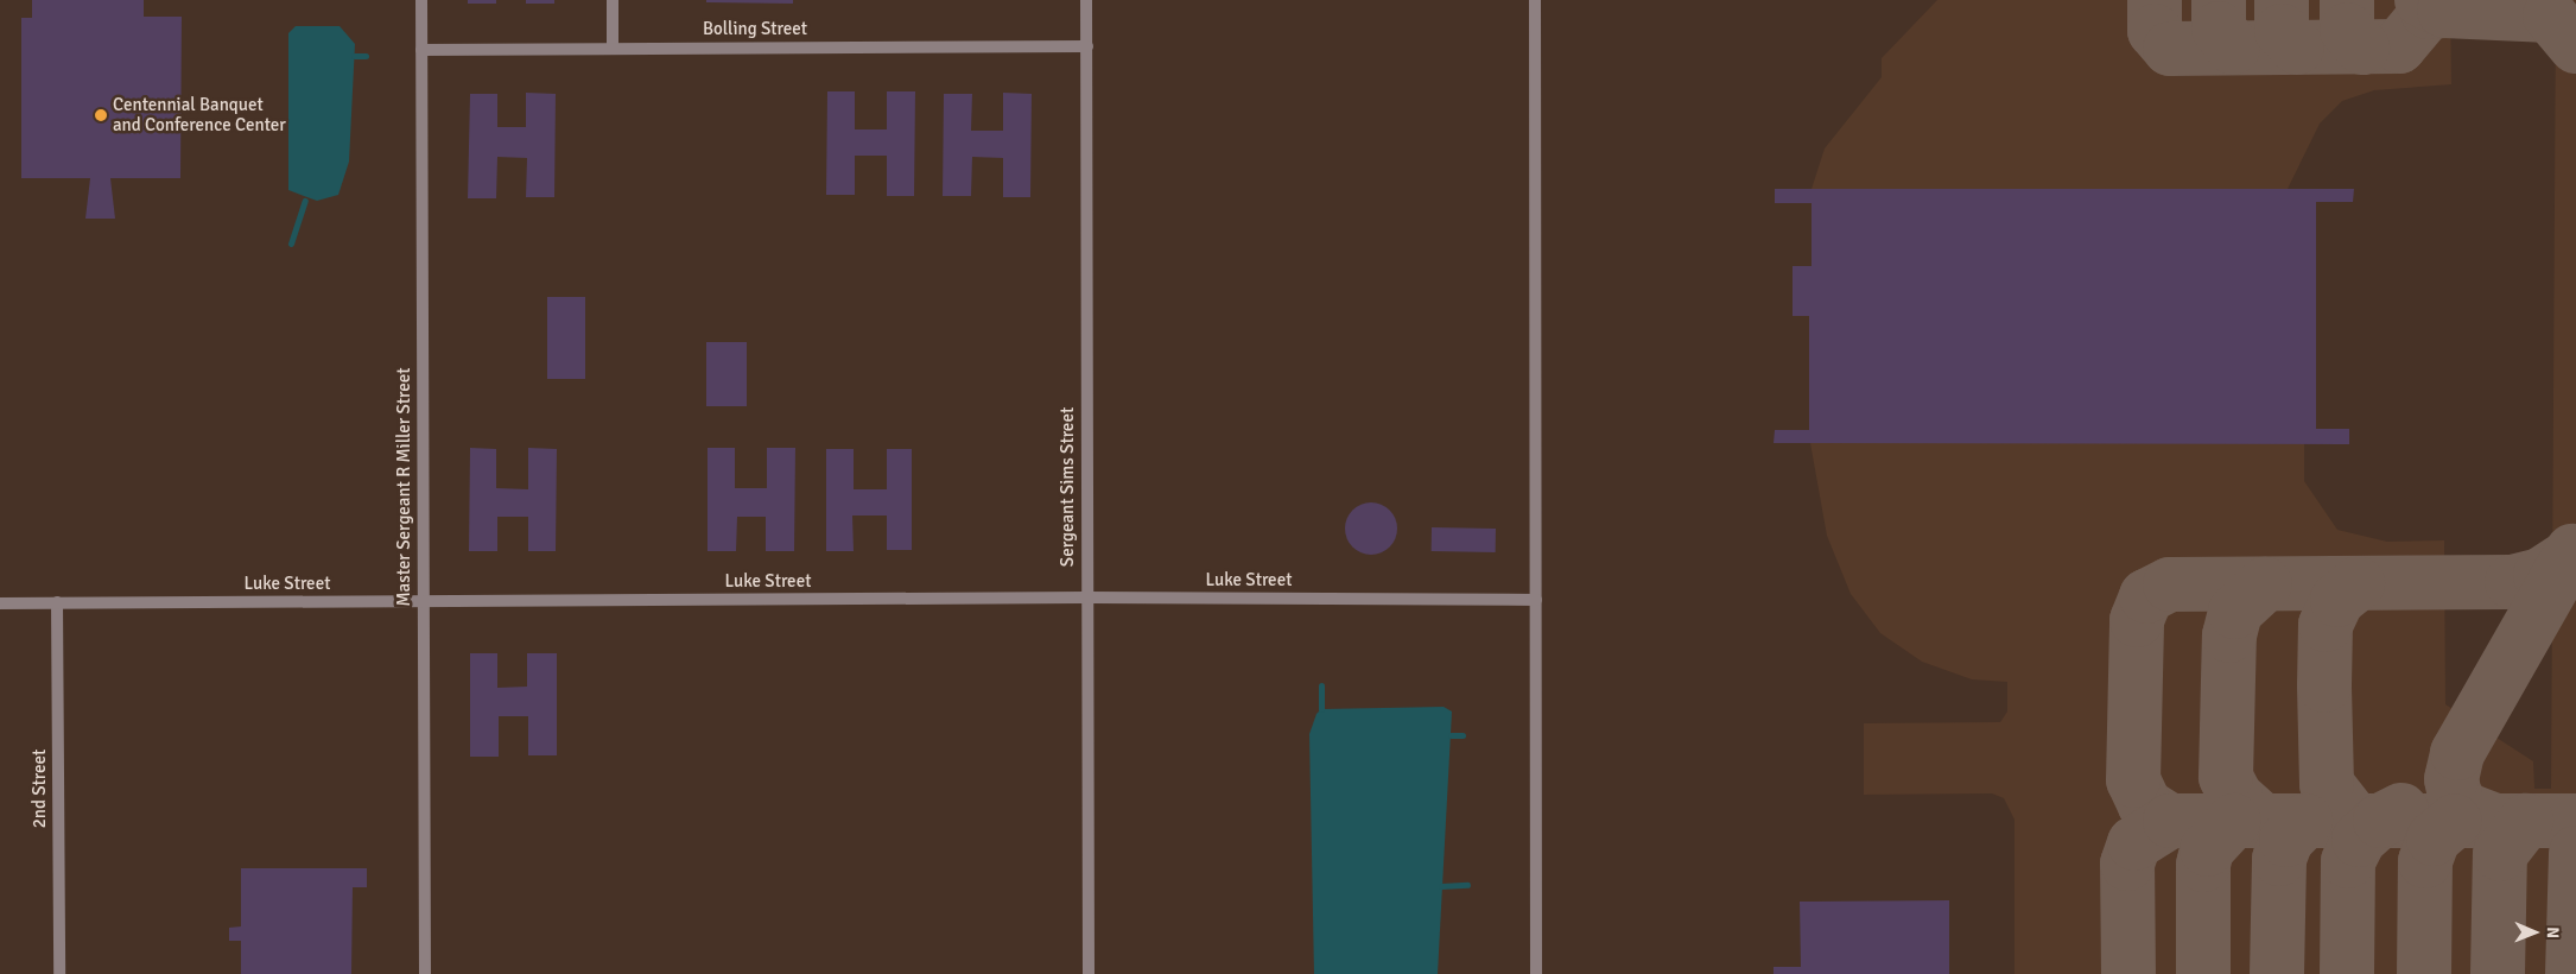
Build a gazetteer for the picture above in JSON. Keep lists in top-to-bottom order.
{
  "streets": {
    "street": [
      "Bolling Street",
      "Master Sergeant R Miller Street",
      "Sergeant Sims Street",
      "Luke Street",
      "2nd Street"
    ]
  },
  "crossings": [
    ["Bolling Street", "Master Sergeant R Miller Street"],
    ["Bolling Street", "Sergeant Sims Street"],
    ["Master Sergeant R Miller Street", "Luke Street"],
    ["Sergeant Sims Street", "Luke Street"],
    ["Luke Street", "2nd Street"]
  ],
  "places": ["Centennial Banquet and Conference Center"],
  "north": "right"
}
